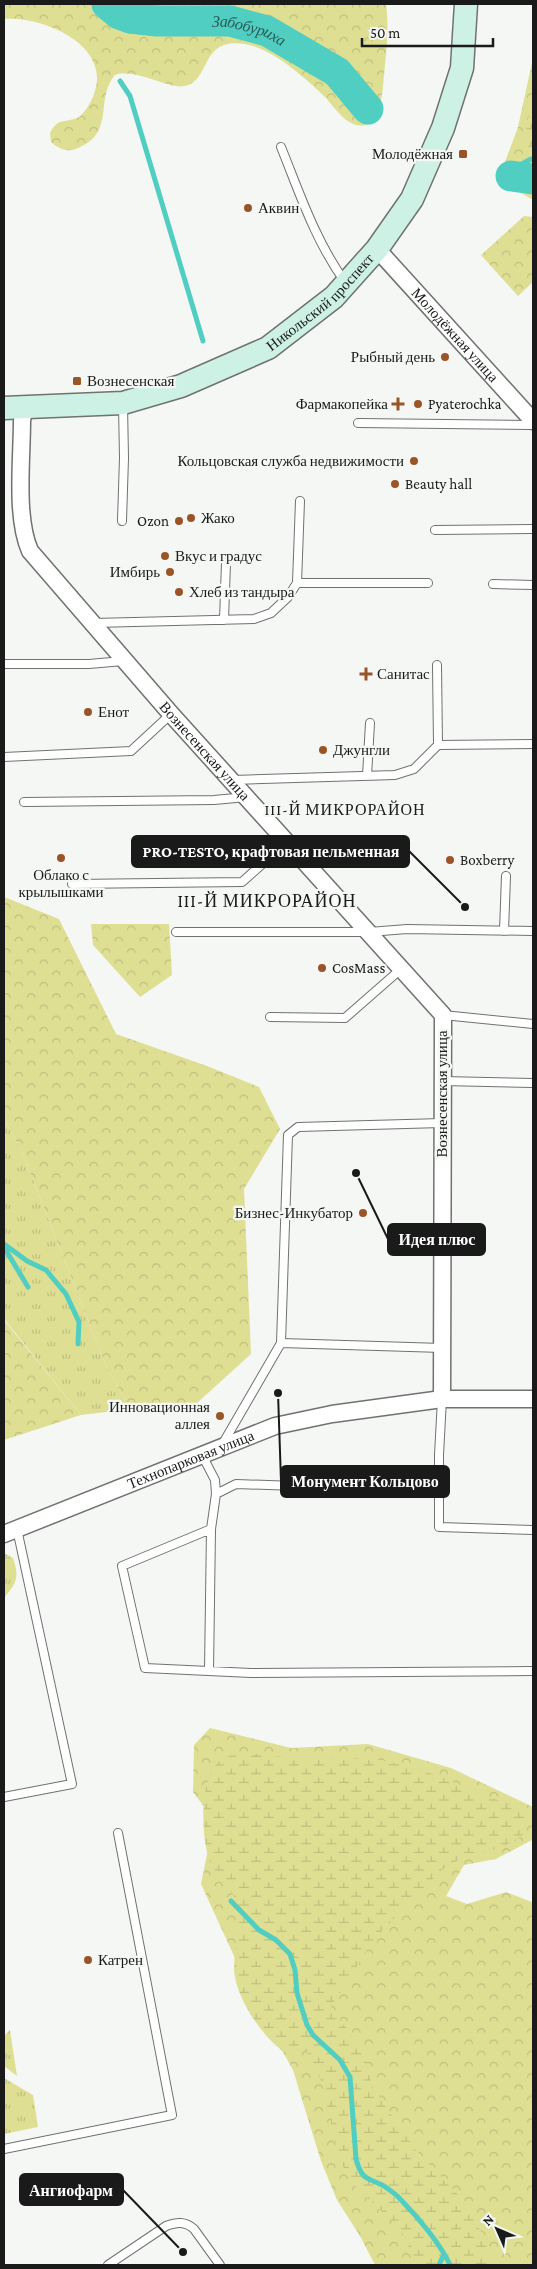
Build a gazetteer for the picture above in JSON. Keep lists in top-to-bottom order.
{
  "streets": {
    "main road": ["Никольский проспект"],
    "street": ["Молодёжная улица", "Вознесенская улица", "Технопарковая улица"]
  },
  "crossings": [
    ["Никольский проспект", "Молодёжная улица"],
    ["Никольский проспект", "Вознесенская улица"],
    ["Вознесенская улица", "Технопарковая улица"]
  ],
  "districts": ["III-Й МИКРОРАЙОН", "III-Й МИКРОРАЙОН"],
  "water": ["Забобуриха"],
  "places": {
    "transit": ["Молодёжная", "Вознесенская"],
    "other": [
      "Аквин",
      "Рыбный день",
      "Pyaterochka",
      "Кольцовская служба недвижимости",
      "Beauty hall",
      "Жако",
      "Ozon",
      "Вкус и градус",
      "Имбирь",
      "Хлеб из тандыра",
      "Енот",
      "Джунгли",
      "Облако с крылышками",
      "Boxberry",
      "PRO-TESTO, крафтовая пельменная",
      "CosMass",
      "Идея плюс",
      "Бизнес-Инкубатор",
      "Монумент Кольцово",
      "Инновационная аллея",
      "Катрен",
      "Ангиофарм"
    ],
    "health": ["Фармакопейка", "Санитас"]
  },
  "scale_bar": "50 m",
  "north": "top left"
}
